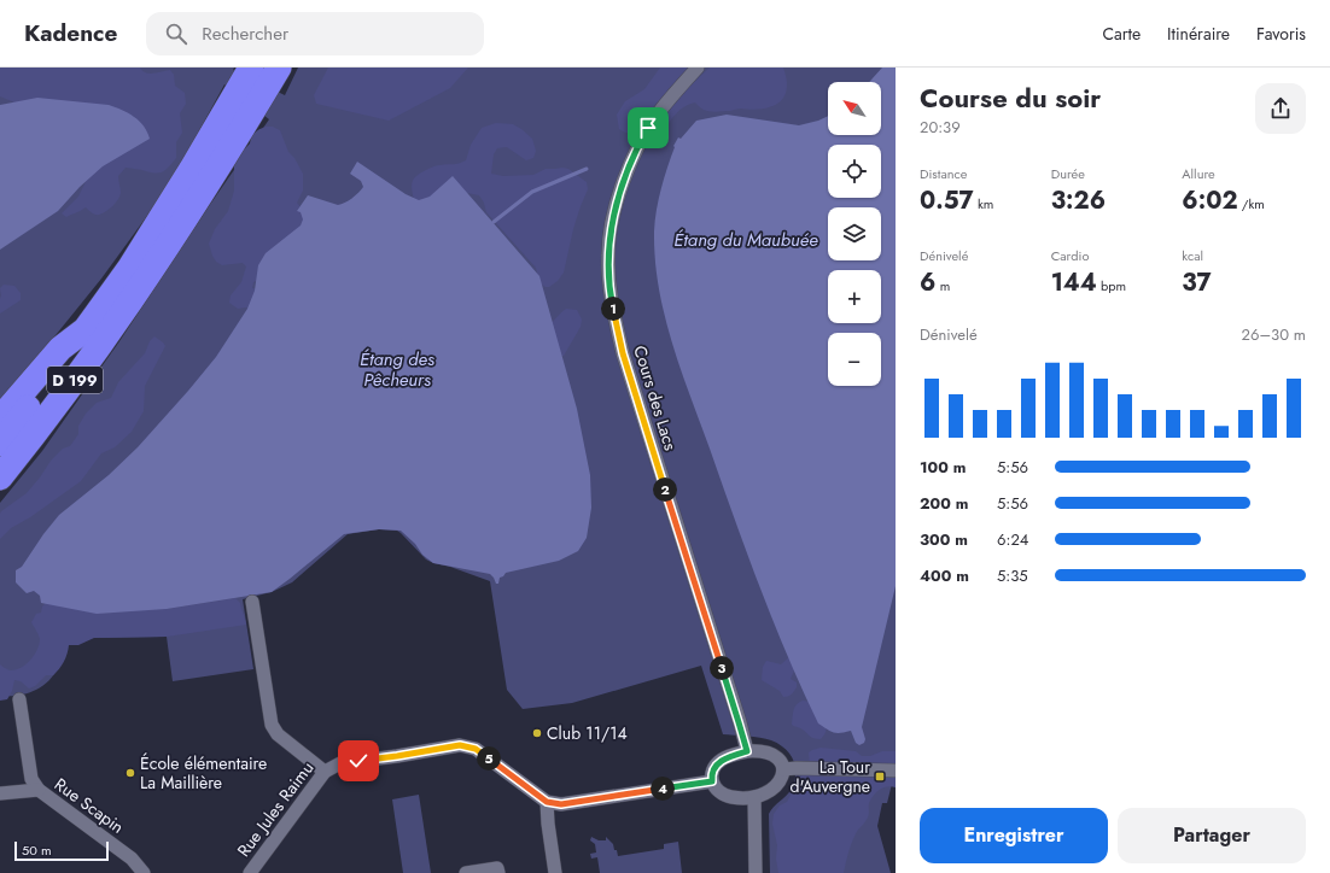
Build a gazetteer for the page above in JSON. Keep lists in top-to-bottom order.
{
  "streets": {
    "highway": ["D 199"],
    "street": ["Cours des Lacs", "Rue Scapin", "Rue Jules Raimu"]
  },
  "water": ["Étang du Maubuée", "Étang des Pêcheurs"],
  "places": {
    "other": ["Club 11/14", "École élémentaire La Maillière"],
    "transit": ["La Tour d'Auvergne"]
  },
  "scale_bar": "50 m",
  "north": "top left",
  "page": {
    "header": "Kadence",
    "search": "Rechercher",
    "nav": ["Carte", "Itinéraire", "Favoris"],
    "heading": ["Course du soir", "20:39"],
    "map_buttons": ["+", "−"],
    "stats": [
      ["Distance", "0.57 km"],
      ["Durée", "3:26"],
      ["Allure", "6:02 /km"],
      ["Dénivelé", "6 m"],
      ["Cardio", "144 bpm"],
      ["kcal", "37"]
    ],
    "pins": [
      "1",
      "2",
      "3",
      "5",
      "4"
    ],
    "chart": ["Dénivelé", "26–30 m"],
    "list": [
      {
        "name": "100 m",
        "note": "5:56"
      },
      {
        "name": "200 m",
        "note": "5:56"
      },
      {
        "name": "300 m",
        "note": "6:24"
      },
      {
        "name": "400 m",
        "note": "5:35"
      }
    ],
    "buttons": ["Enregistrer", "Partager"],
    "scale": "50 m"
  }
}
